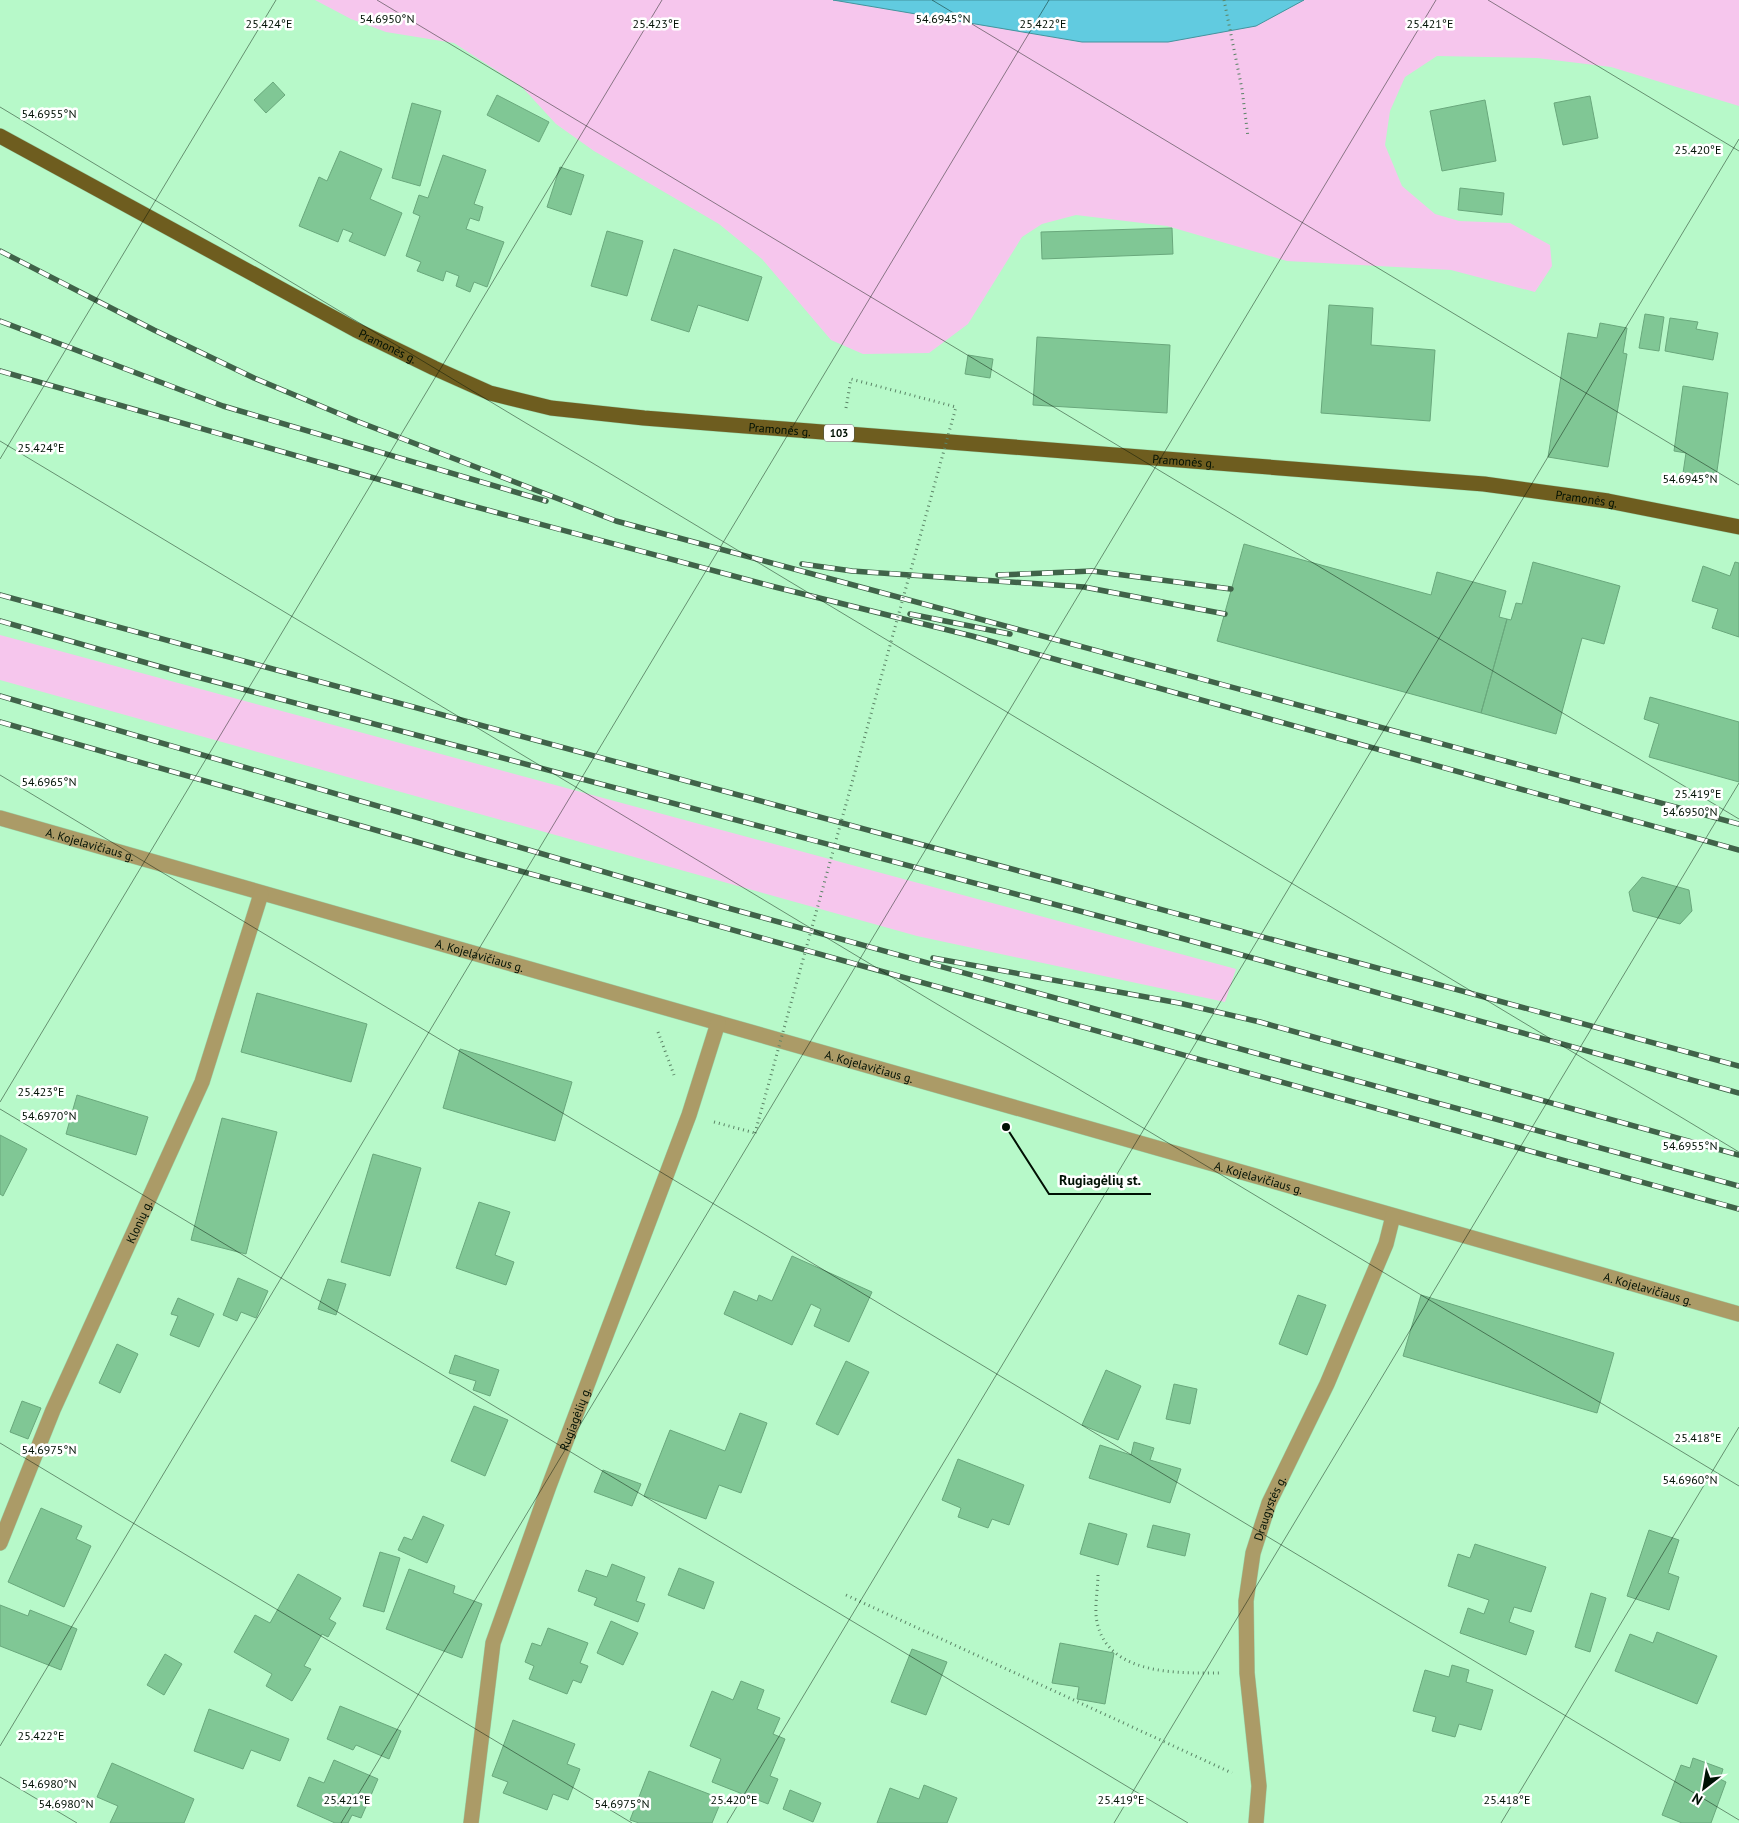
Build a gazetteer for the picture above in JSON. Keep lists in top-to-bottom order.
{
  "streets": {
    "main road": ["Pramonės g.", "103"],
    "street": [
      "A. Kojelavičiaus g.",
      "Klonių g.",
      "Rugiagėlių g.",
      "Draugystės g."
    ]
  },
  "crossings": [
    ["A. Kojelavičiaus g.", "Klonių g."],
    ["A. Kojelavičiaus g.", "Rugiagėlių g."],
    ["A. Kojelavičiaus g.", "Draugystės g."]
  ],
  "places": ["Rugiagėlių st."],
  "north": "bottom left",
  "coordinates": [
    "54.6950°N",
    "54.6945°N",
    "25.424°E",
    "25.423°E",
    "25.422°E",
    "25.421°E",
    "54.6955°N",
    "25.420°E",
    "54.6965°N",
    "25.419°E",
    "54.6970°N",
    "25.418°E",
    "54.6975°N",
    "54.6960°N",
    "54.6980°N"
  ]
}
